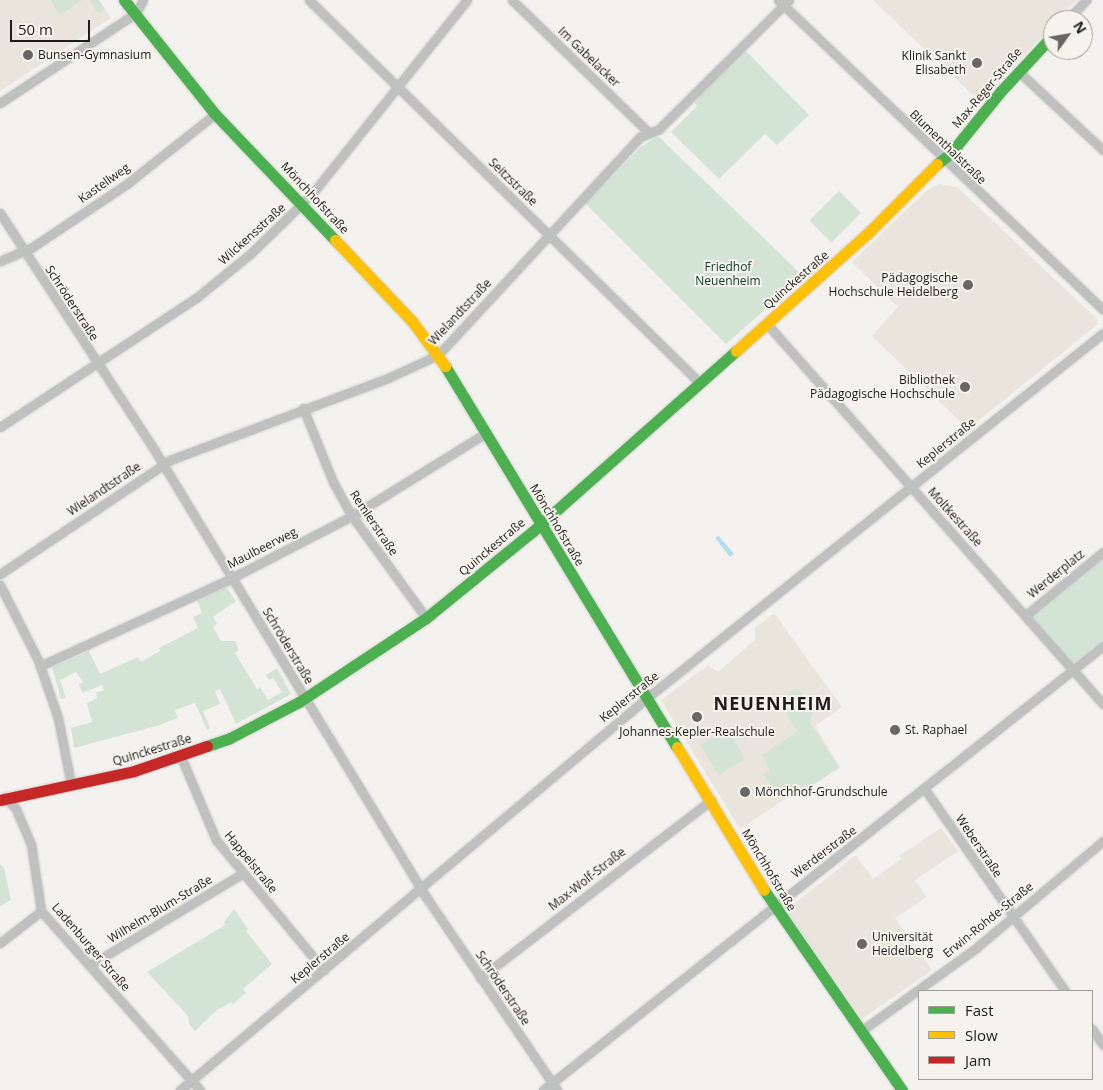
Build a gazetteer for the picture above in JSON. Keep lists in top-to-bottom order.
{
  "streets": {
    "street": [
      "Im Gabelacker",
      "Max-Reger-Straße",
      "Blumenthalstraße",
      "Seitzstraße",
      "Kastellweg",
      "Mönchhofstraße",
      "Wilckensstraße",
      "Quinckestraße",
      "Schröderstraße",
      "Wielandtstraße",
      "Keplerstraße",
      "Moltkestraße",
      "Remlerstraße",
      "Maulbeerweg",
      "Werderplatz",
      "Weberstraße",
      "Werderstraße",
      "Happelstraße",
      "Max-Wolf-Straße",
      "Wilhelm-Blum-Straße",
      "Erwin-Rohde-Straße",
      "Ladenburger Straße"
    ]
  },
  "crossings": [
    ["Im Gabelacker", "Wielandtstraße"],
    ["Max-Reger-Straße", "Blumenthalstraße"],
    ["Max-Reger-Straße", "Quinckestraße"],
    ["Blumenthalstraße", "Quinckestraße"],
    ["Blumenthalstraße", "Wielandtstraße"],
    ["Seitzstraße", "Wilckensstraße"],
    ["Seitzstraße", "Quinckestraße"],
    ["Seitzstraße", "Wielandtstraße"],
    ["Kastellweg", "Mönchhofstraße"],
    ["Kastellweg", "Schröderstraße"],
    ["Mönchhofstraße", "Wilckensstraße"],
    ["Mönchhofstraße", "Quinckestraße"],
    ["Mönchhofstraße", "Wielandtstraße"],
    ["Mönchhofstraße", "Keplerstraße"],
    ["Mönchhofstraße", "Maulbeerweg"],
    ["Mönchhofstraße", "Werderstraße"],
    ["Mönchhofstraße", "Max-Wolf-Straße"],
    ["Mönchhofstraße", "Erwin-Rohde-Straße"],
    ["Wilckensstraße", "Schröderstraße"],
    ["Quinckestraße", "Schröderstraße"],
    ["Quinckestraße", "Moltkestraße"],
    ["Quinckestraße", "Remlerstraße"],
    ["Quinckestraße", "Happelstraße"],
    ["Quinckestraße", "Ladenburger Straße"],
    ["Schröderstraße", "Wielandtstraße"],
    ["Schröderstraße", "Keplerstraße"],
    ["Schröderstraße", "Maulbeerweg"],
    ["Schröderstraße", "Werderstraße"],
    ["Schröderstraße", "Max-Wolf-Straße"],
    ["Wielandtstraße", "Remlerstraße"],
    ["Keplerstraße", "Moltkestraße"],
    ["Keplerstraße", "Happelstraße"],
    ["Keplerstraße", "Ladenburger Straße"],
    ["Moltkestraße", "Werderplatz"],
    ["Moltkestraße", "Werderstraße"],
    ["Remlerstraße", "Maulbeerweg"],
    ["Weberstraße", "Werderstraße"],
    ["Weberstraße", "Erwin-Rohde-Straße"],
    ["Happelstraße", "Wilhelm-Blum-Straße"],
    ["Wilhelm-Blum-Straße", "Ladenburger Straße"]
  ],
  "districts": ["NEUENHEIM"],
  "parks": ["Friedhof Neuenheim"],
  "places": [
    "Bunsen-Gymnasium",
    "Klinik Sankt Elisabeth",
    "Pädagogische Hochschule Heidelberg",
    "Bibliothek Pädagogische Hochschule",
    "Johannes-Kepler-Realschule",
    "St. Raphael",
    "Mönchhof-Grundschule",
    "Universität Heidelberg"
  ],
  "legend": ["Fast", "Slow", "Jam"],
  "scale_bar": "50 m",
  "north": "top right"
}
